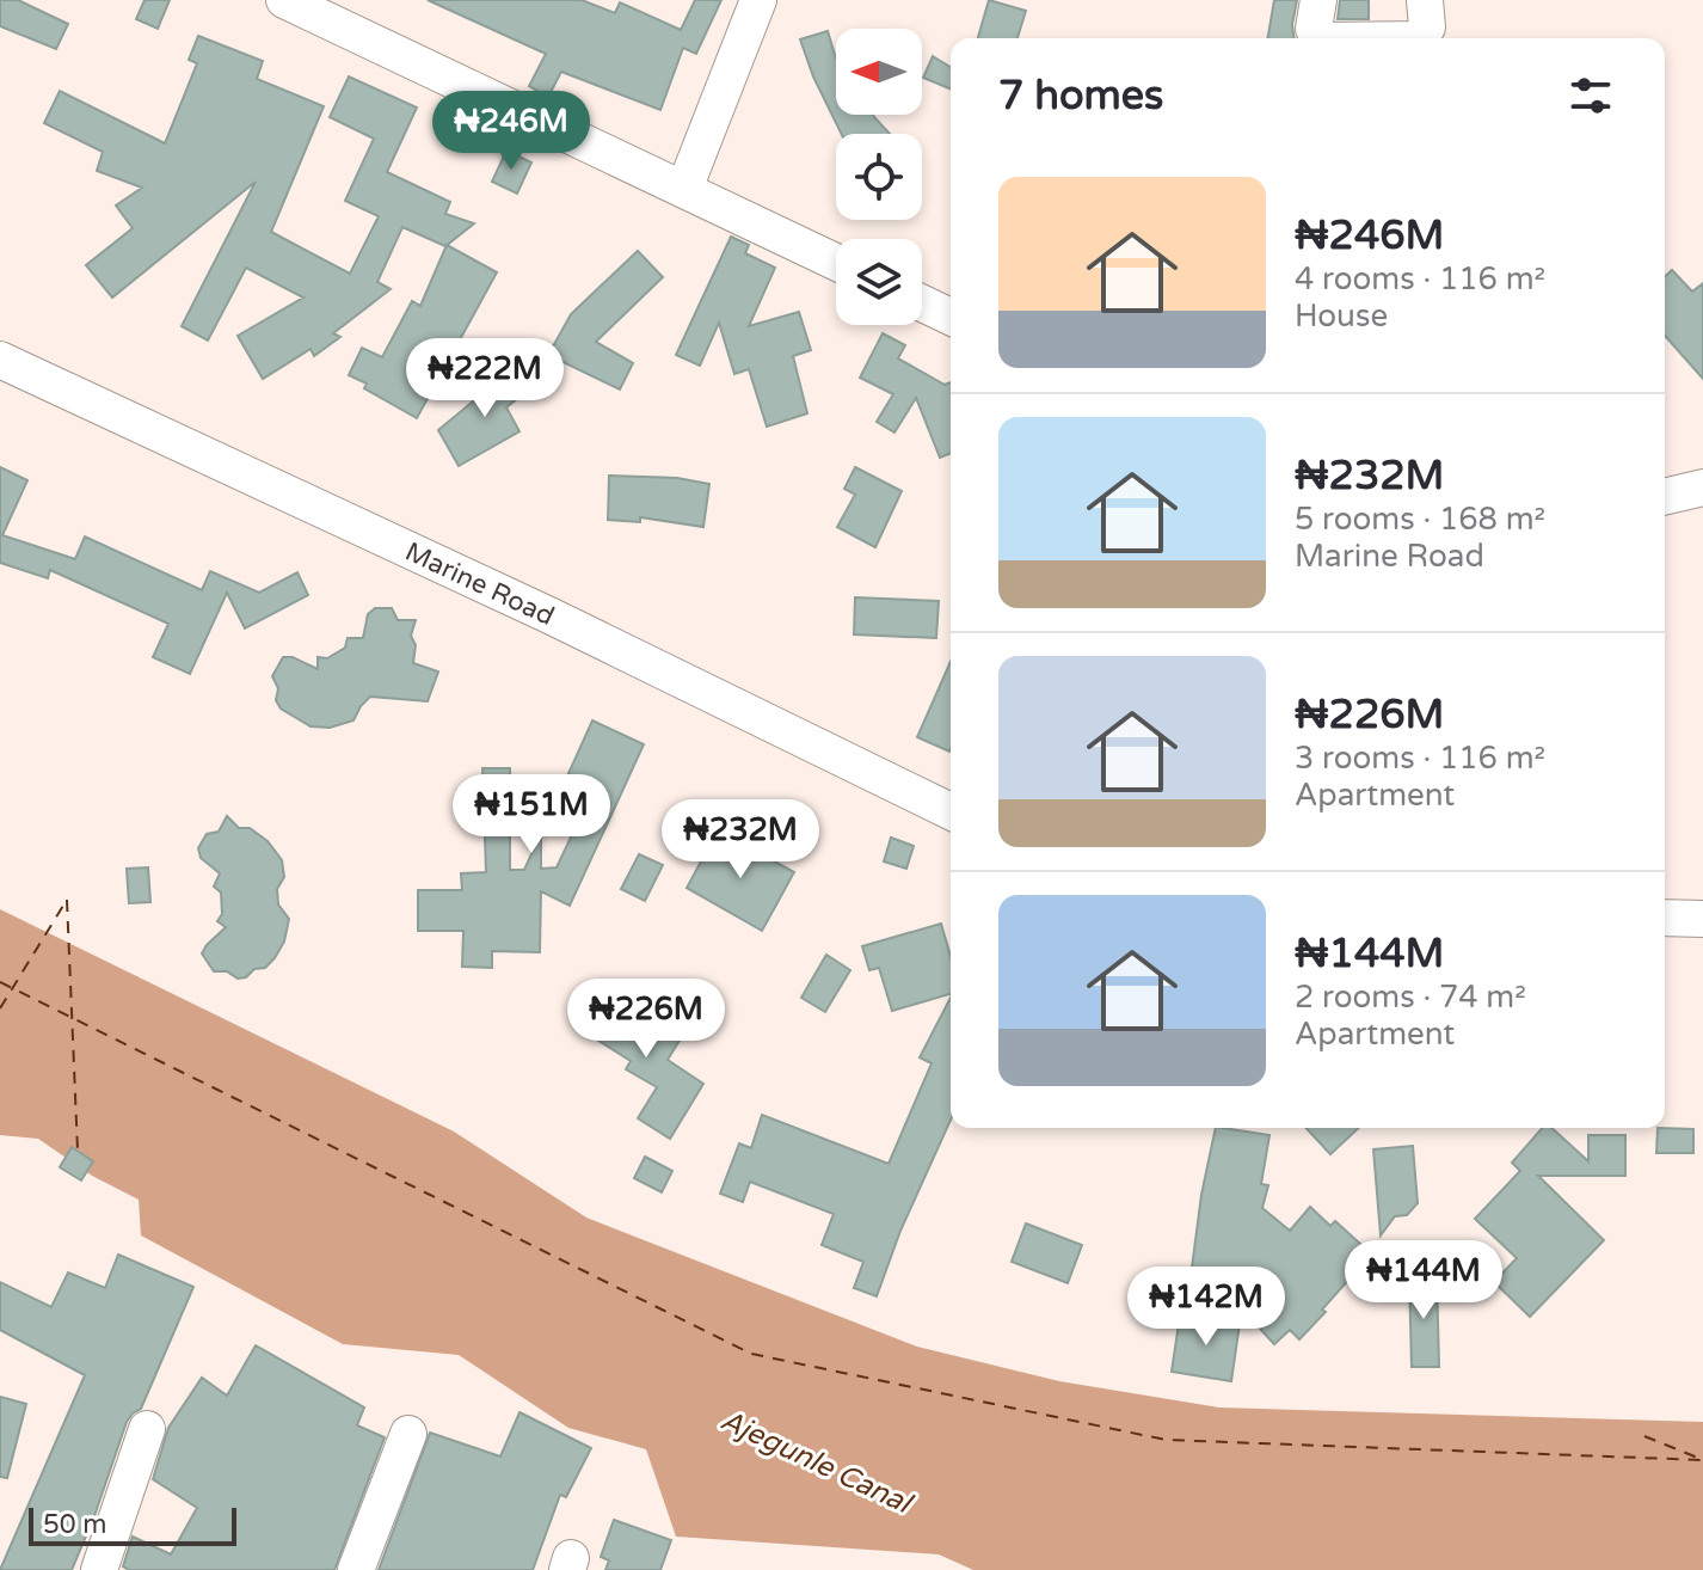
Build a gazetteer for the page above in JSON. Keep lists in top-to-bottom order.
{
  "streets": {
    "street": ["Marine Road"]
  },
  "water": ["Ajegunle Canal"],
  "scale_bar": "50 m",
  "north": "left",
  "page": {
    "heading": "7 homes",
    "price": [
      "₦246M",
      "₦222M",
      "₦151M",
      "₦232M",
      "₦226M",
      "₦144M",
      "₦142M"
    ],
    "list": [
      {
        "name": "₦246M",
        "note": "4 rooms · 116 m² · House"
      },
      {
        "name": "₦232M",
        "note": "5 rooms · 168 m² · Marine Road"
      },
      {
        "name": "₦226M",
        "note": "3 rooms · 116 m² · Apartment"
      },
      {
        "name": "₦144M",
        "note": "2 rooms · 74 m² · Apartment"
      }
    ],
    "scale": "50 m"
  }
}
